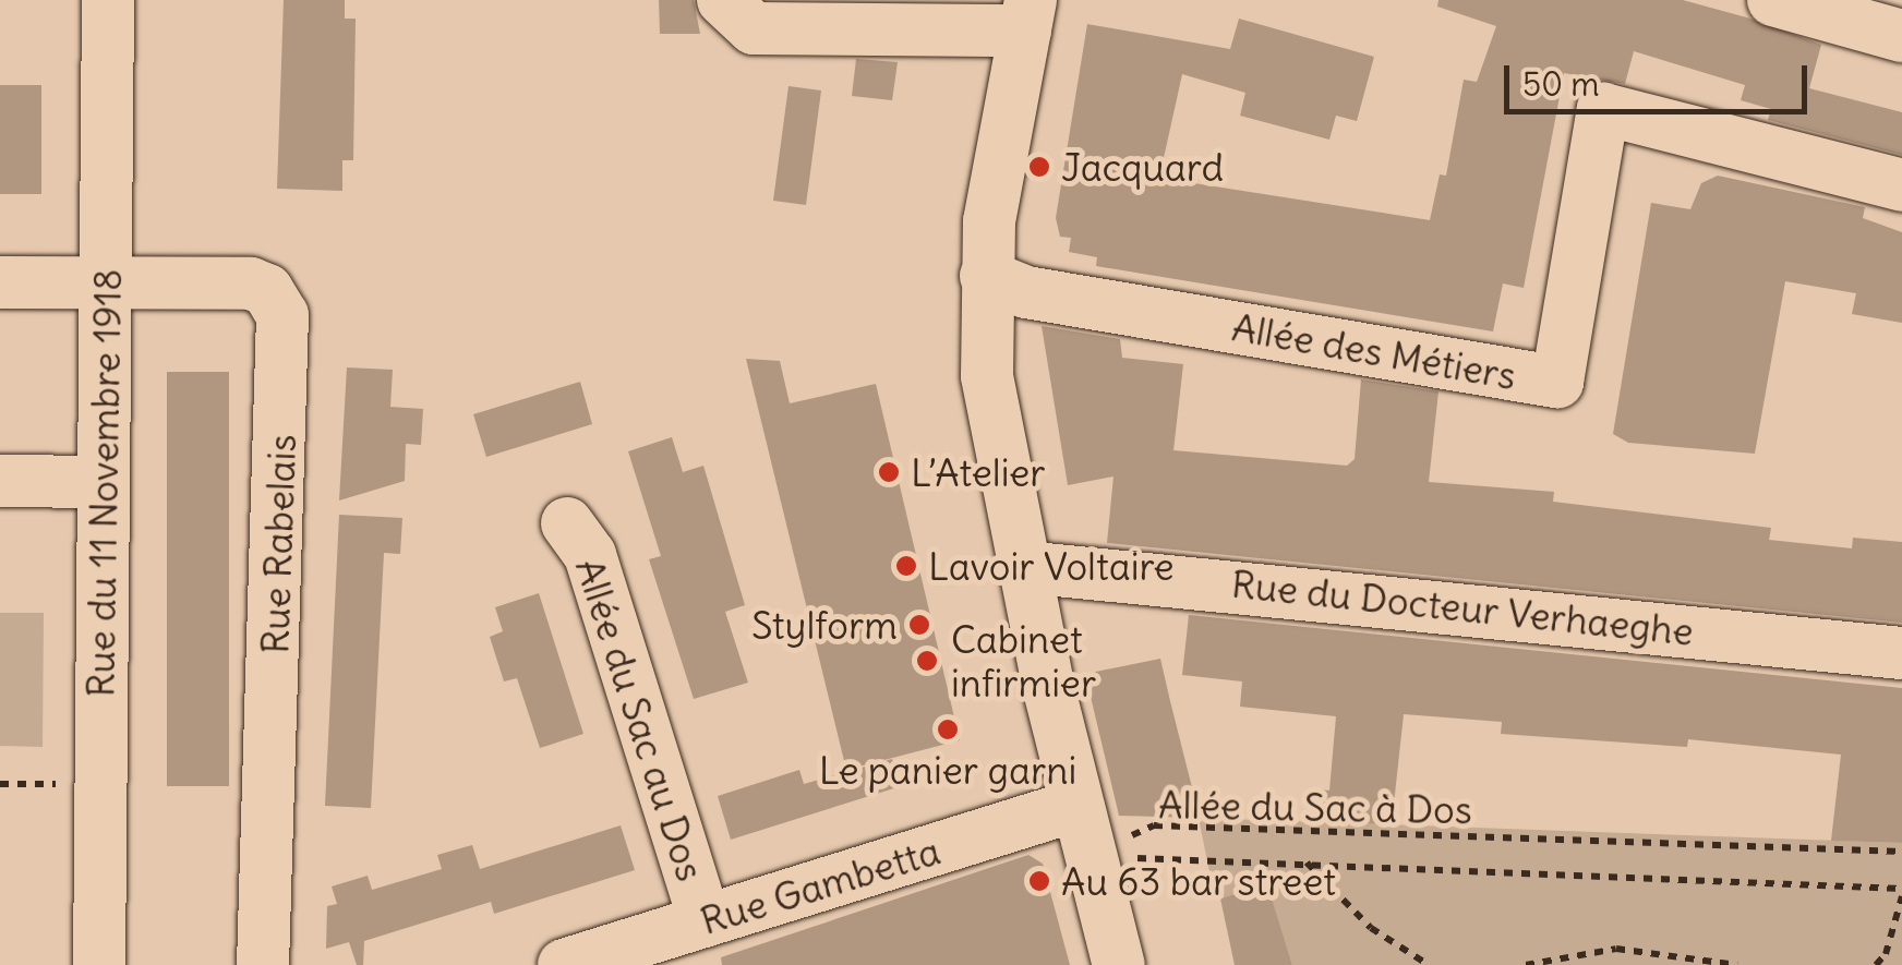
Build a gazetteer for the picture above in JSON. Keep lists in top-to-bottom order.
{
  "streets": {
    "street": [
      "Allée des Métiers",
      "Rue du 11 Novembre 1918",
      "Rue Rabelais",
      "Rue du Docteur Verhaeghe",
      "Allée du Sac au Dos",
      "Rue Gambetta"
    ],
    "path": ["Allée du Sac à Dos"]
  },
  "crossings": [
    ["Rue du 11 Novembre 1918", "Rue Rabelais"],
    ["Allée du Sac au Dos", "Rue Gambetta"]
  ],
  "places": [
    "Jacquard",
    "L’Atelier",
    "Lavoir Voltaire",
    "Stylform",
    "Cabinet infirmier",
    "Le panier garni",
    "Au 63 bar street"
  ],
  "scale_bar": "50 m"
}
